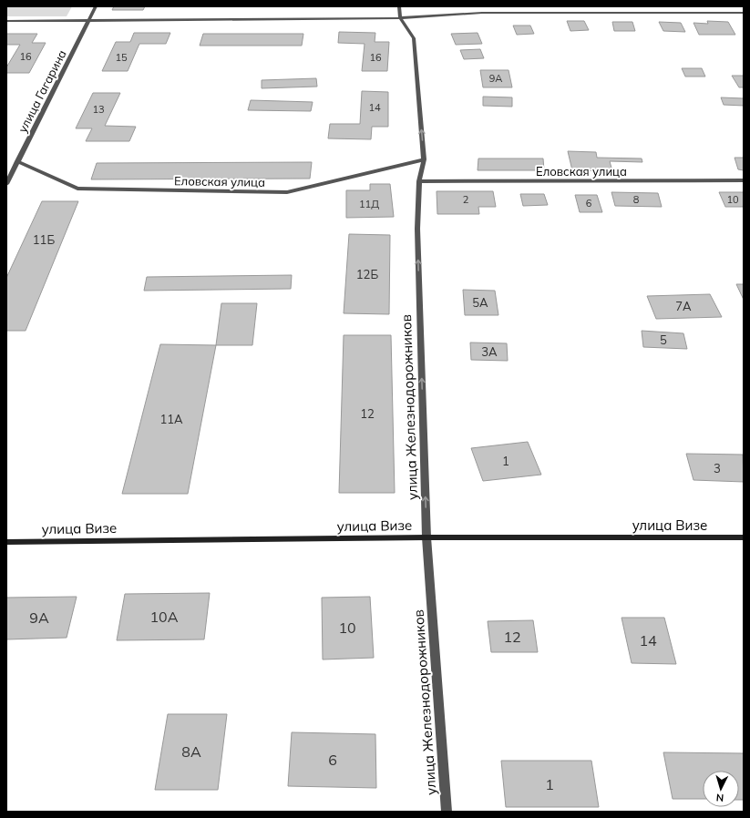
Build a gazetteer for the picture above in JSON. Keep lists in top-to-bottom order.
{
  "streets": {
    "street": [
      "улица Гагарина",
      "Еловская улица",
      "улица Железнодорожников",
      "улица Визе"
    ]
  },
  "crossings": [
    ["улица Гагарина", "Еловская улица"],
    ["Еловская улица", "улица Железнодорожников"],
    ["улица Железнодорожников", "улица Визе"]
  ],
  "one_way": ["улица Железнодорожников"],
  "house_numbers": [
    "16",
    "15",
    "16",
    "9А",
    "14",
    "13",
    "2",
    "8",
    "10",
    "6",
    "11Д",
    "11Б",
    "12Б",
    "5А",
    "7А",
    "5",
    "3А",
    "12",
    "11А",
    "1",
    "3",
    "10А",
    "9А",
    "10",
    "12",
    "14",
    "8А",
    "6",
    "1"
  ],
  "north": "bottom"
}
